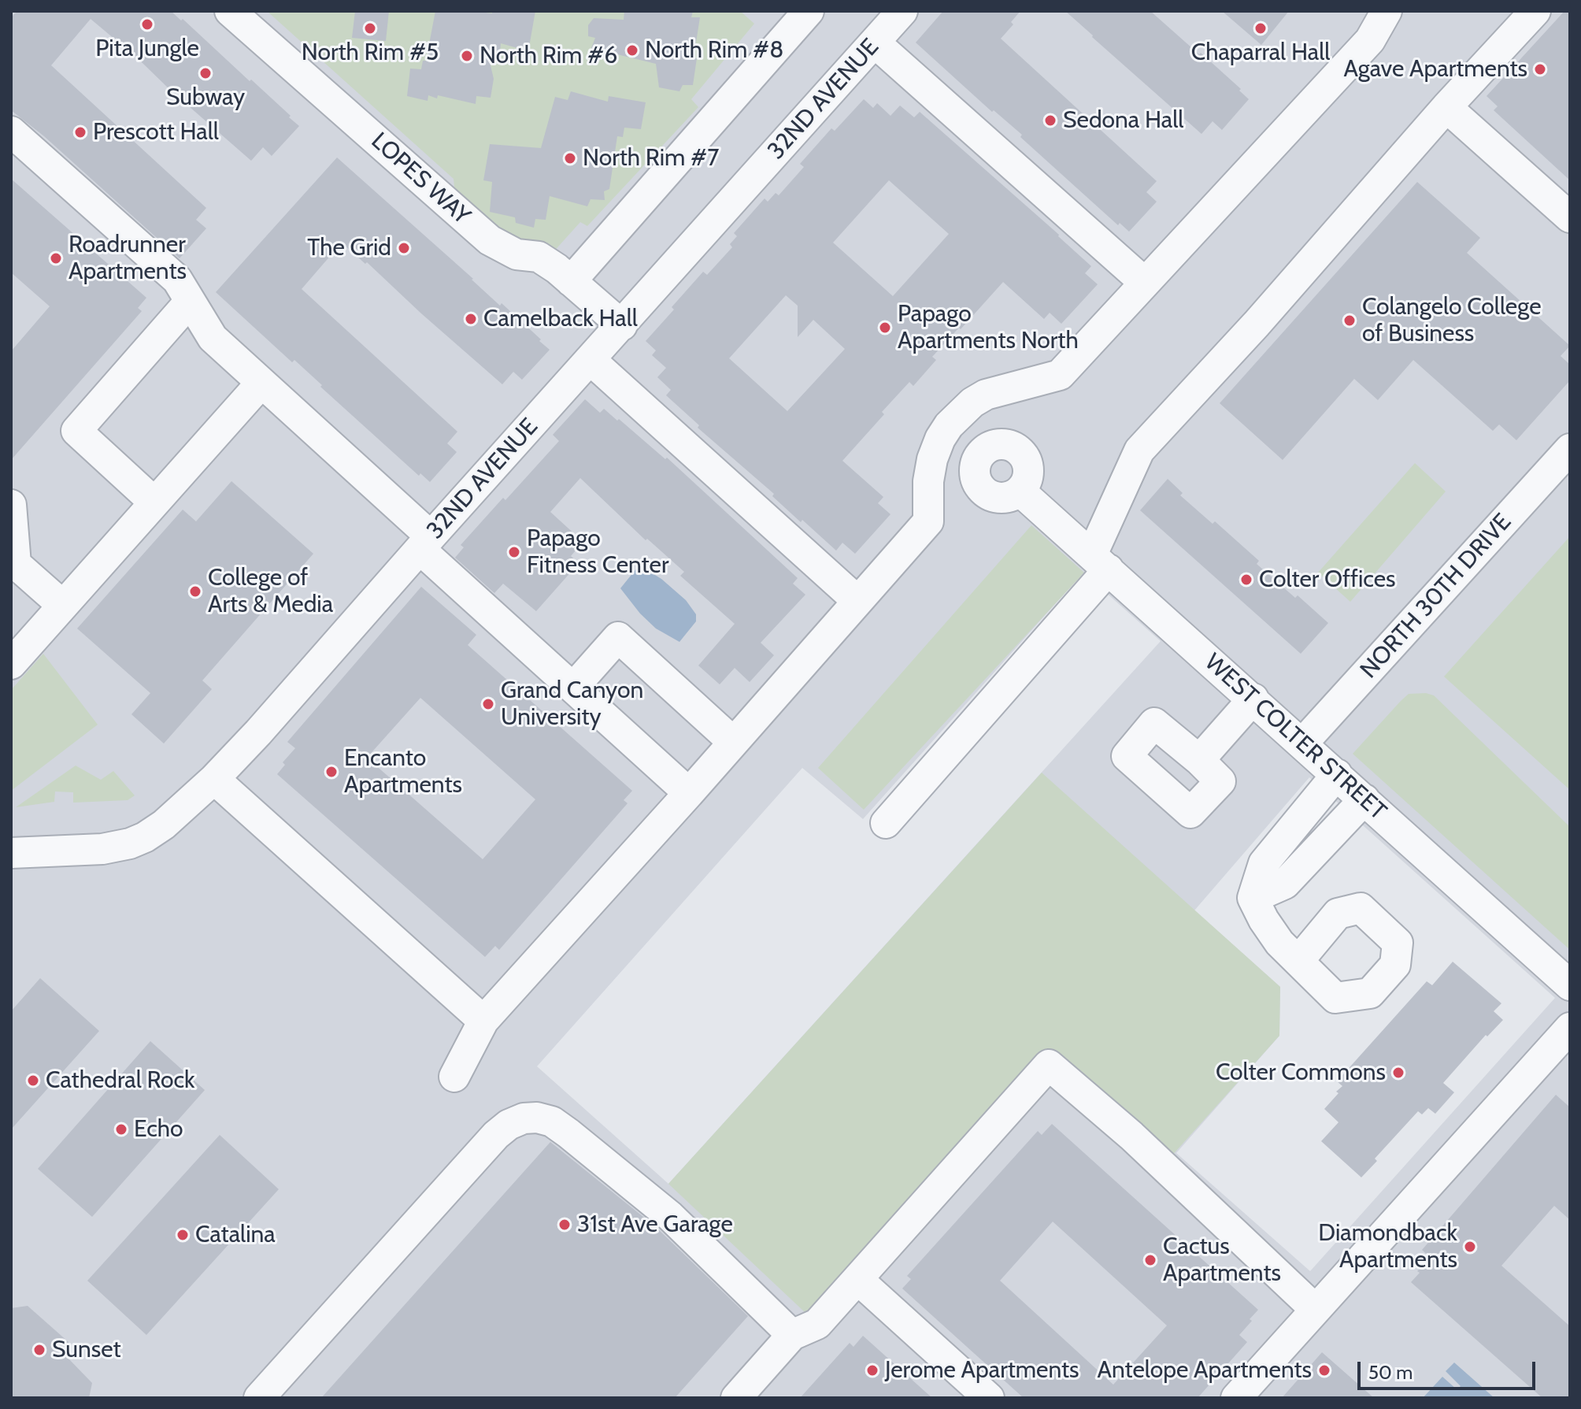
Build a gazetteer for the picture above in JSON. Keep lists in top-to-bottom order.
{
  "streets": {
    "street": [
      "32ND AVENUE",
      "LOPES WAY",
      "NORTH 30TH DRIVE",
      "WEST COLTER STREET"
    ]
  },
  "crossings": [
    ["32ND AVENUE", "LOPES WAY"],
    ["NORTH 30TH DRIVE", "WEST COLTER STREET"]
  ],
  "places": [
    "Pita Jungle",
    "North Rim #5",
    "Chaparral Hall",
    "North Rim #8",
    "North Rim #6",
    "Agave Apartments",
    "Subway",
    "Sedona Hall",
    "Prescott Hall",
    "North Rim #7",
    "The Grid",
    "Roadrunner Apartments",
    "Camelback Hall",
    "Colangelo College of Business",
    "Papago Apartments North",
    "Papago Fitness Center",
    "Colter Offices",
    "College of Arts & Media",
    "Grand Canyon University",
    "Encanto Apartments",
    "Colter Commons",
    "Cathedral Rock",
    "Echo",
    "31st Ave Garage",
    "Catalina",
    "Diamondback Apartments",
    "Cactus Apartments",
    "Sunset",
    "Jerome Apartments",
    "Antelope Apartments"
  ],
  "scale_bar": "50 m"
}
